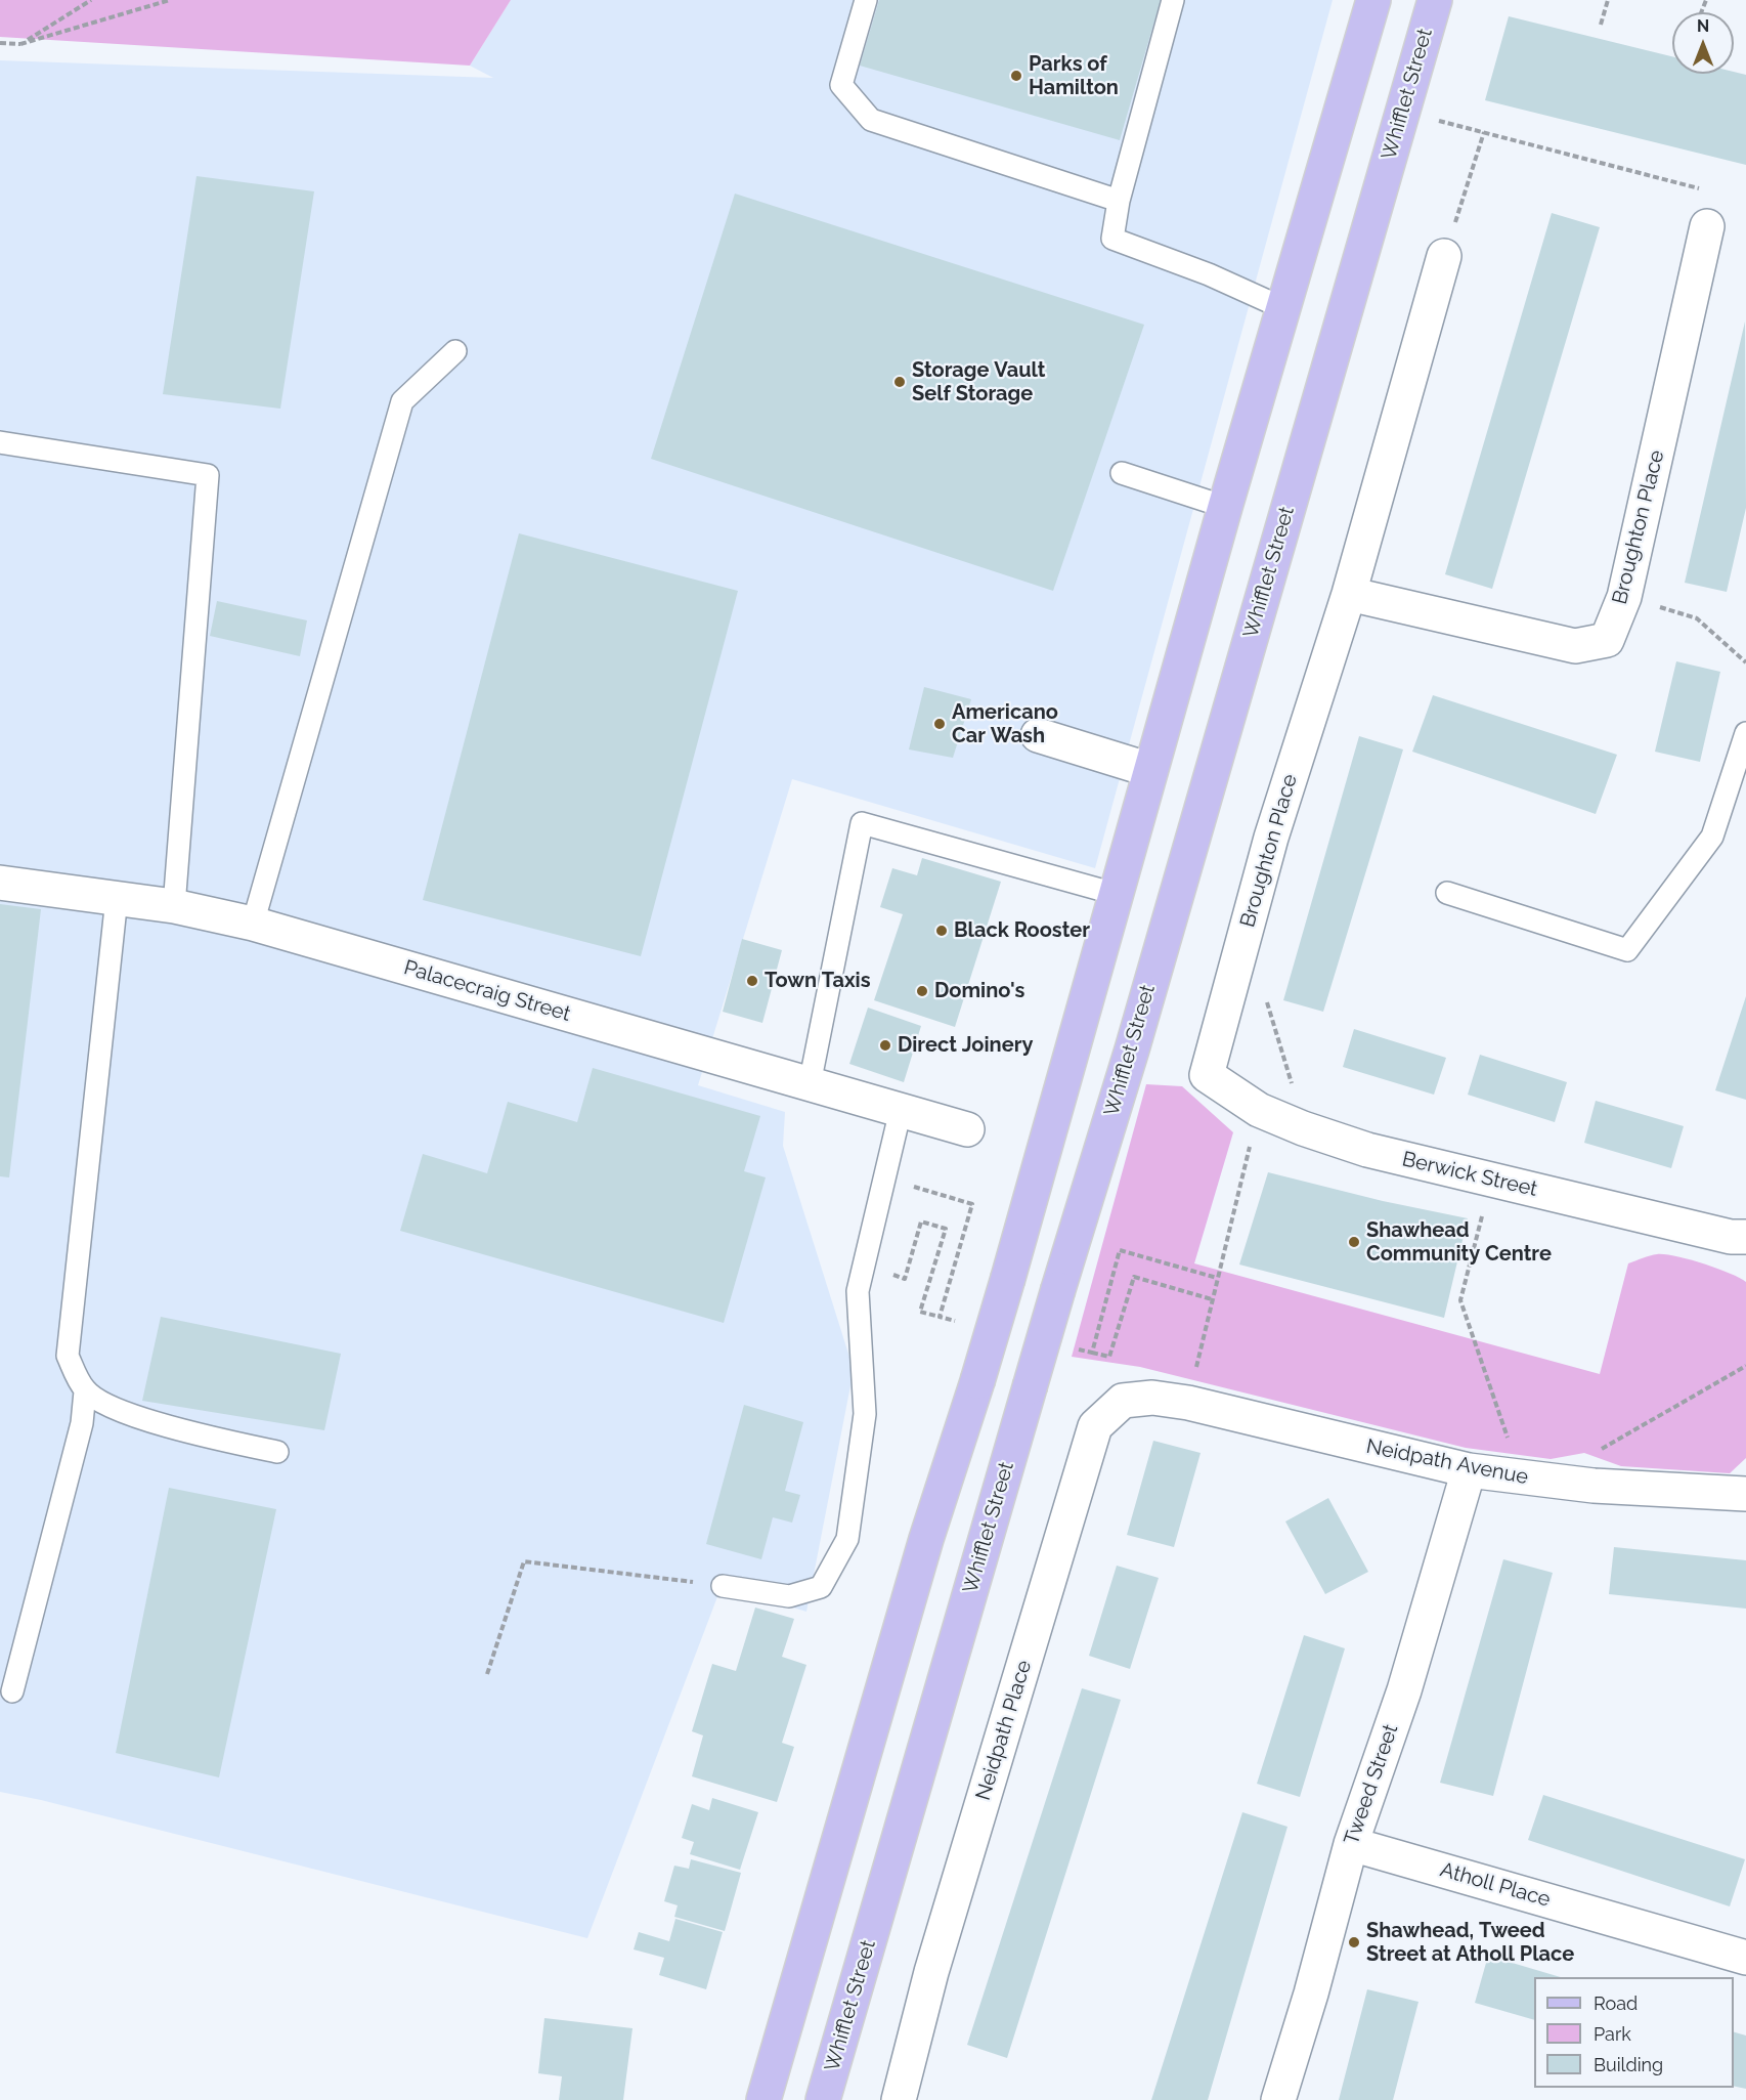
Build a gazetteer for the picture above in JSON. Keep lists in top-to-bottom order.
{
  "streets": {
    "main road": ["Whifflet Street"],
    "street": [
      "Broughton Place",
      "Palacecraig Street",
      "Berwick Street",
      "Neidpath Avenue",
      "Neidpath Place",
      "Tweed Street",
      "Atholl Place"
    ]
  },
  "crossings": [
    ["Broughton Place", "Berwick Street"],
    ["Neidpath Avenue", "Neidpath Place"],
    ["Neidpath Avenue", "Tweed Street"],
    ["Tweed Street", "Atholl Place"]
  ],
  "places": [
    "Parks of Hamilton",
    "Storage Vault Self Storage",
    "Americano Car Wash",
    "Black Rooster",
    "Town Taxis",
    "Domino's",
    "Direct Joinery",
    "Shawhead Community Centre",
    "Shawhead, Tweed Street at Atholl Place"
  ],
  "legend": ["Road", "Park", "Building"],
  "north": "top"
}
